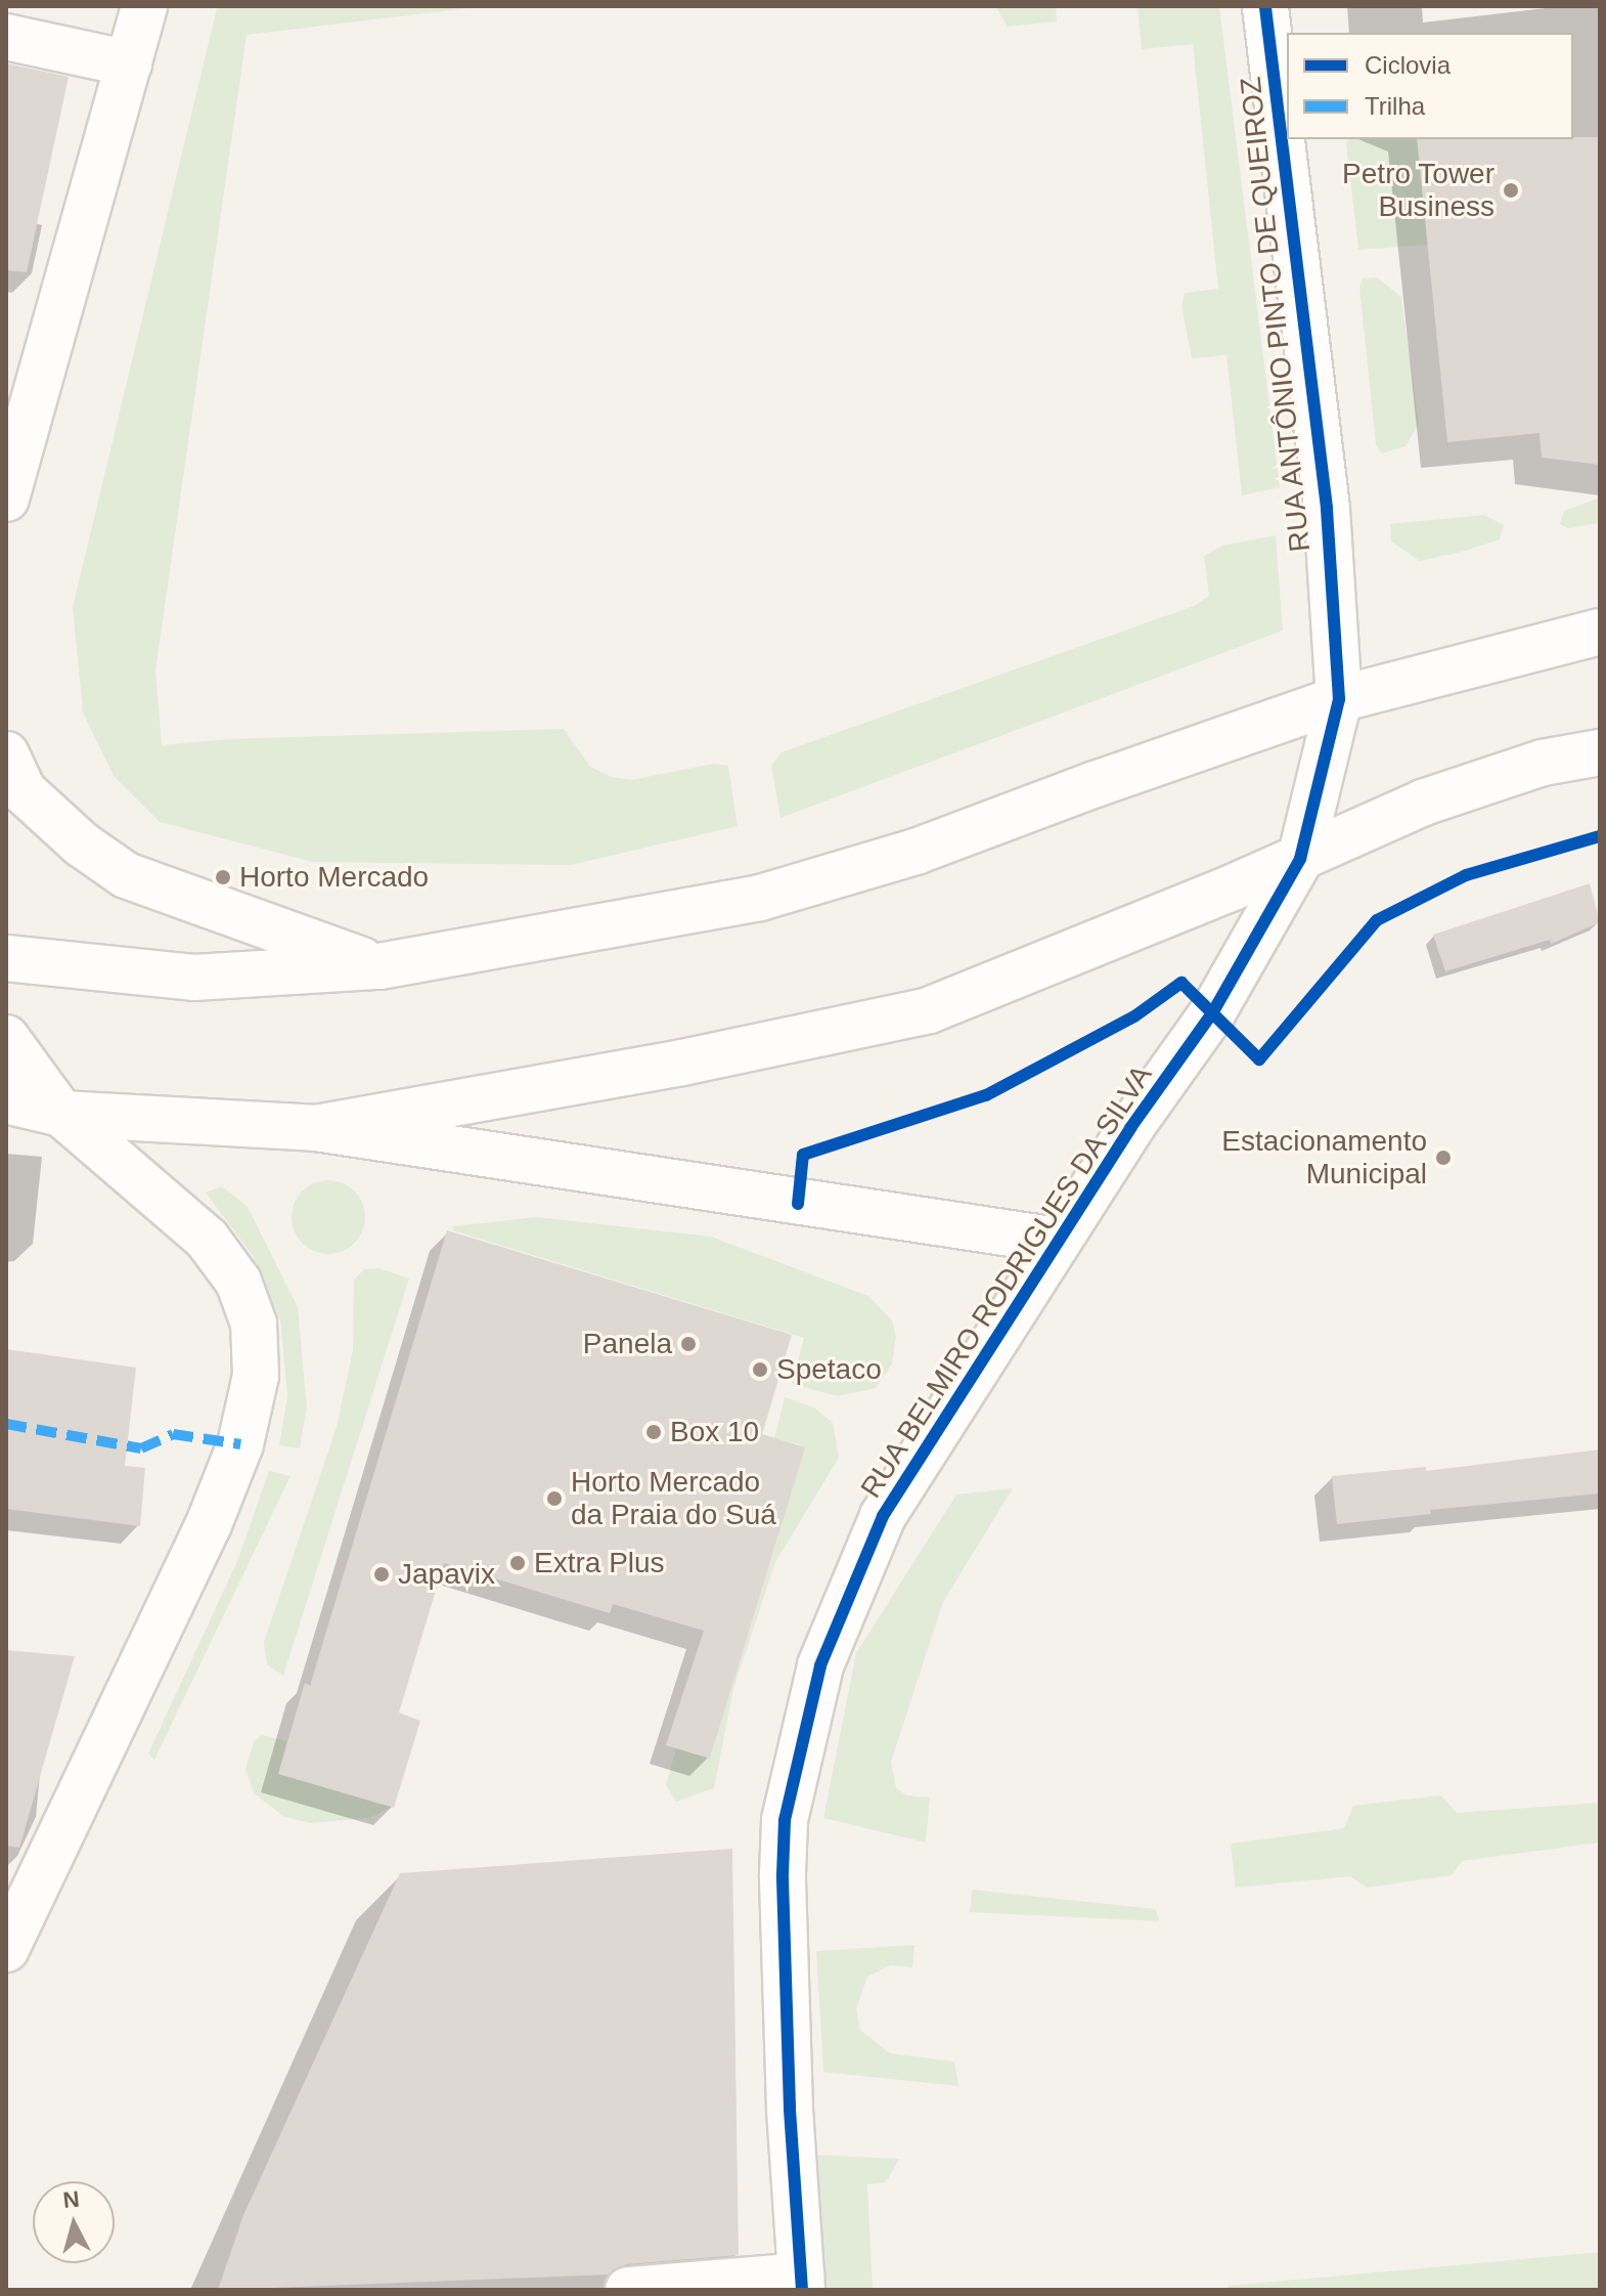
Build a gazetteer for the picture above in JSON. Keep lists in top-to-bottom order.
{
  "streets": {
    "street": ["RUA ANTÔNIO PINTO DE QUEIROZ", "RUA BELMIRO RODRIGUES DA SILVA"]
  },
  "crossings": [
    ["RUA ANTÔNIO PINTO DE QUEIROZ", "RUA BELMIRO RODRIGUES DA SILVA"]
  ],
  "places": [
    "Petro Tower Business",
    "Horto Mercado",
    "Estacionamento Municipal",
    "Panela",
    "Spetaco",
    "Box 10",
    "Horto Mercado da Praia do Suá",
    "Extra Plus",
    "Japavix"
  ],
  "legend": ["Ciclovia", "Trilha"],
  "north": "top"
}
